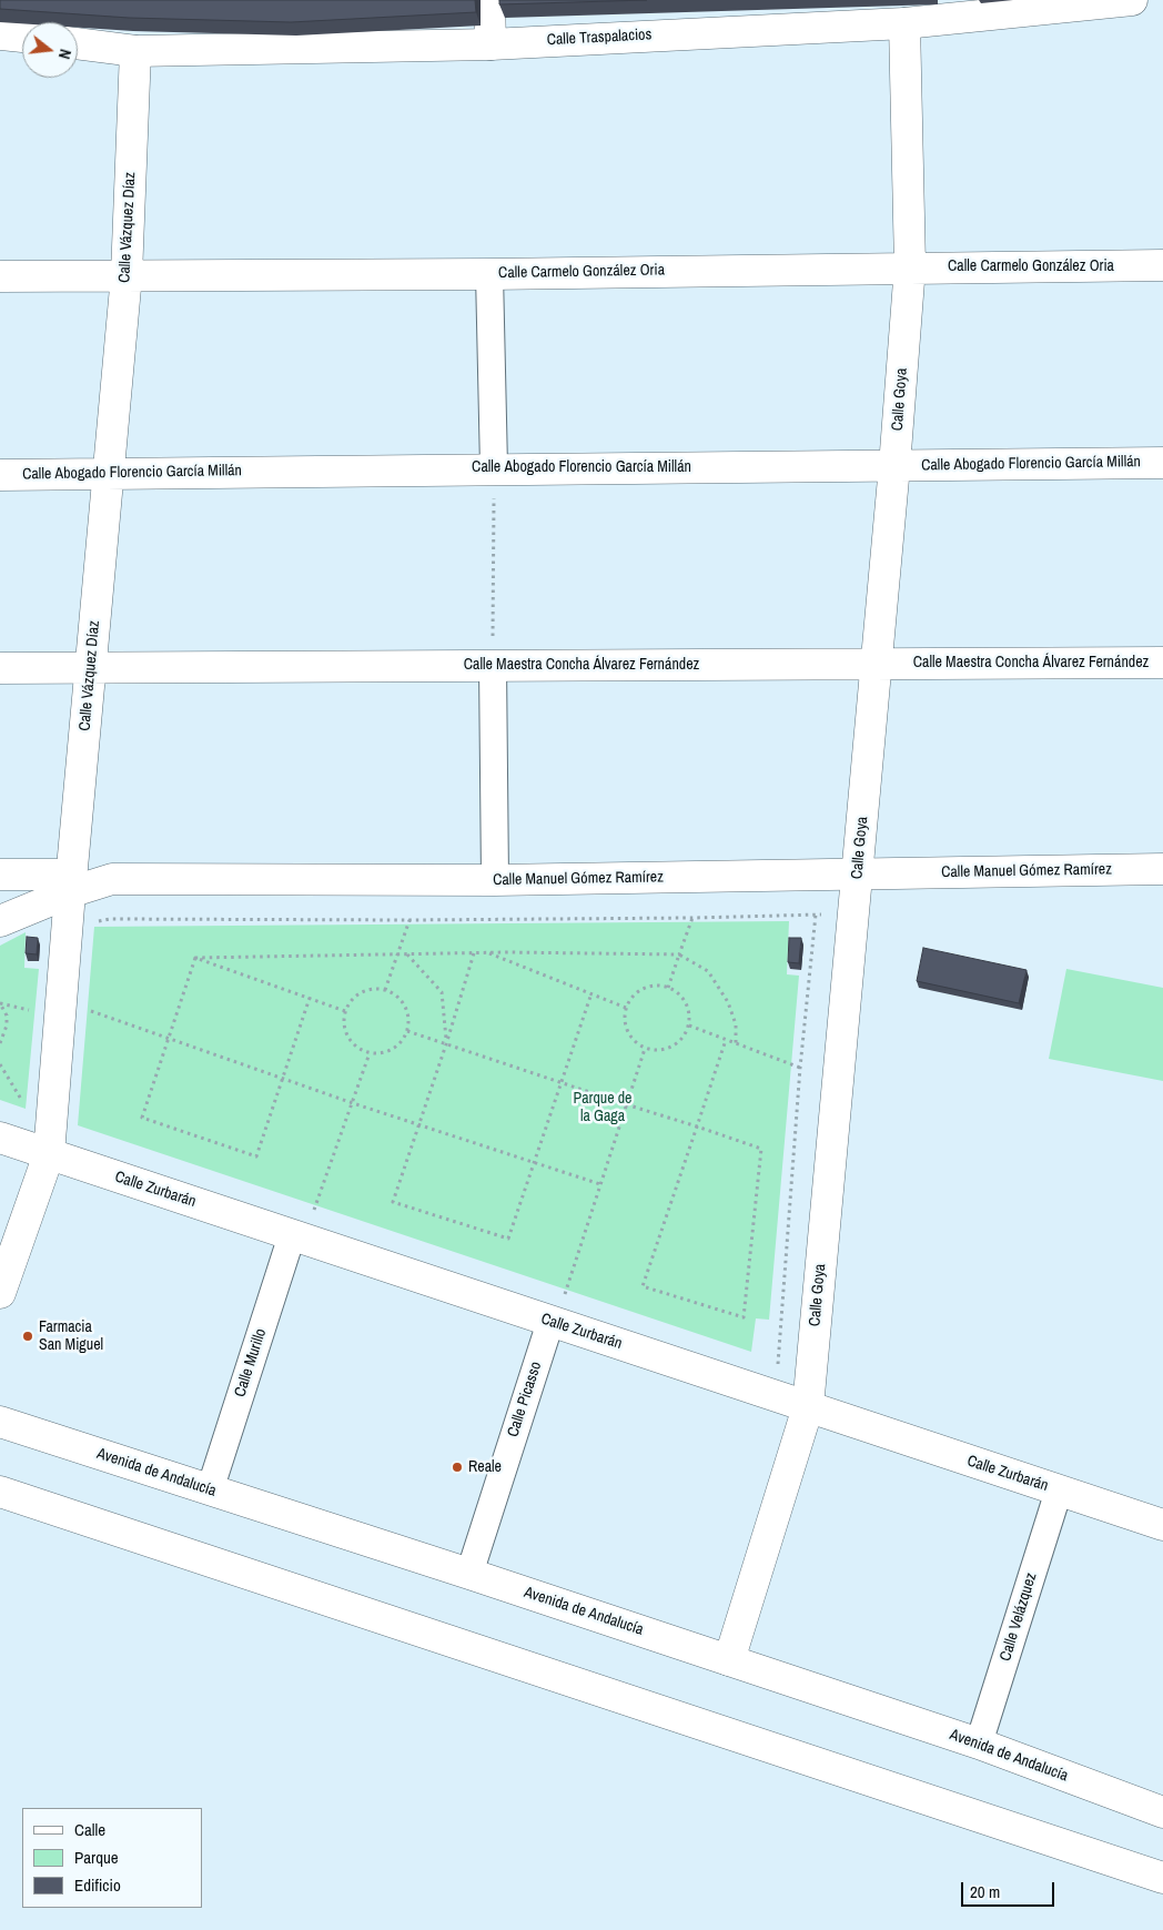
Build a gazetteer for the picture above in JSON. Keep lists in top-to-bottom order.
{
  "streets": {
    "main road": [
      "Calle Traspalacios",
      "Calle Vázquez Díaz",
      "Calle Carmelo González Oria",
      "Calle Goya",
      "Calle Abogado Florencio García Millán",
      "Calle Maestra Concha Álvarez Fernández",
      "Calle Manuel Gómez Ramírez",
      "Calle Zurbarán",
      "Avenida de Andalucía"
    ],
    "street": ["Calle Murillo", "Calle Picasso", "Calle Velázquez"]
  },
  "crossings": [
    ["Calle Traspalacios", "Calle Vázquez Díaz"],
    ["Calle Traspalacios", "Calle Goya"],
    ["Calle Vázquez Díaz", "Calle Carmelo González Oria"],
    ["Calle Vázquez Díaz", "Calle Abogado Florencio García Millán"],
    ["Calle Vázquez Díaz", "Calle Maestra Concha Álvarez Fernández"],
    ["Calle Vázquez Díaz", "Calle Manuel Gómez Ramírez"],
    ["Calle Vázquez Díaz", "Calle Zurbarán"],
    ["Calle Carmelo González Oria", "Calle Goya"],
    ["Calle Goya", "Calle Abogado Florencio García Millán"],
    ["Calle Goya", "Calle Maestra Concha Álvarez Fernández"],
    ["Calle Goya", "Calle Manuel Gómez Ramírez"],
    ["Calle Goya", "Calle Zurbarán"],
    ["Calle Goya", "Avenida de Andalucía"],
    ["Calle Zurbarán", "Calle Murillo"],
    ["Calle Zurbarán", "Calle Picasso"],
    ["Calle Zurbarán", "Calle Velázquez"],
    ["Calle Murillo", "Avenida de Andalucía"],
    ["Calle Picasso", "Avenida de Andalucía"],
    ["Avenida de Andalucía", "Calle Velázquez"]
  ],
  "parks": ["Parque de la Gaga"],
  "places": ["Farmacia San Miguel", "Reale"],
  "legend": ["Calle", "Parque", "Edificio"],
  "scale_bar": "20 m",
  "north": "right"
}
